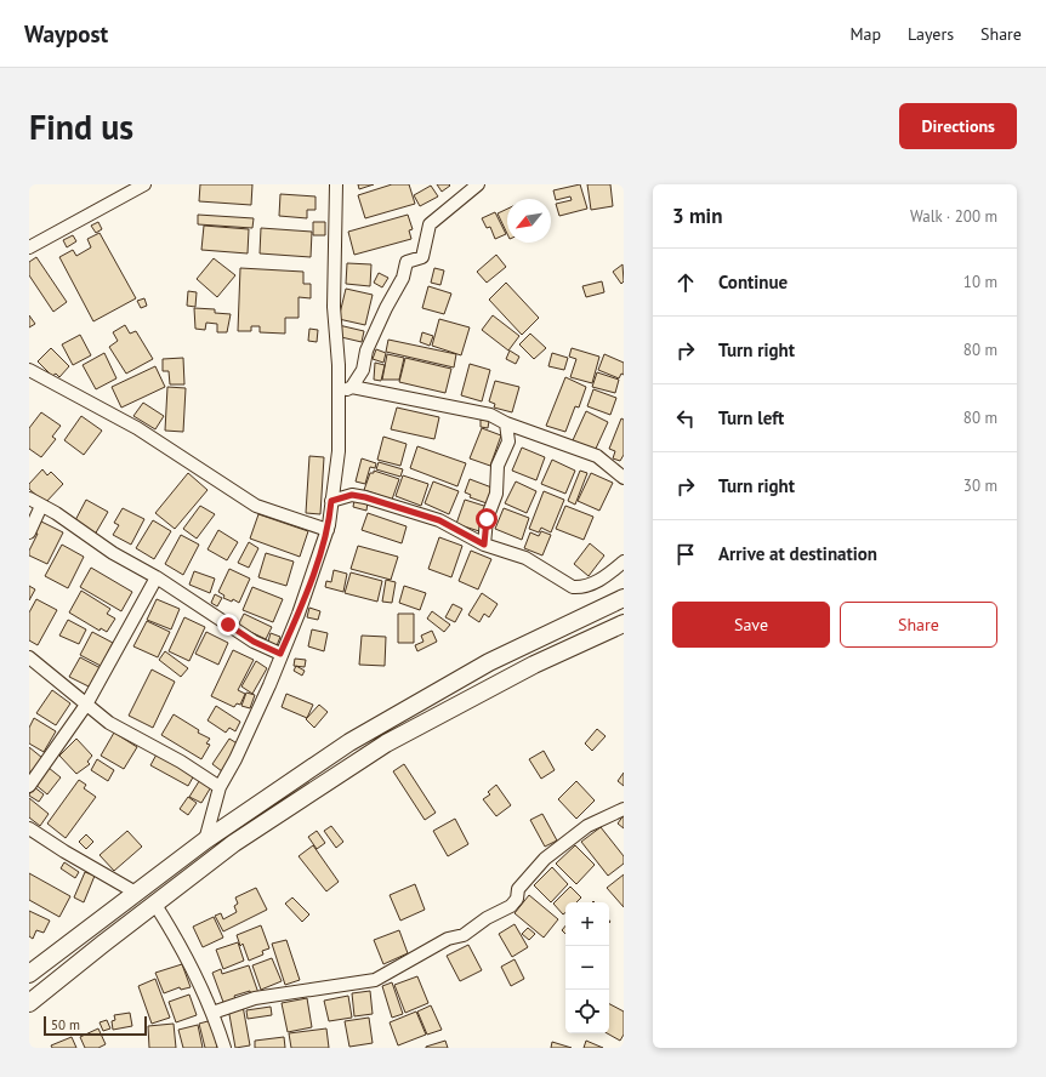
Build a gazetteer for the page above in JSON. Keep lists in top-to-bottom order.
{
  "scale_bar": "50 m",
  "north": "bottom left",
  "page": {
    "header": "Waypost",
    "nav": ["Map", "Layers", "Share"],
    "buttons": [
      "Directions",
      ["Save", "Share"]
    ],
    "title": "Find us",
    "heading": ["3 min", "Walk · 200 m"],
    "list": [
      ["Continue", "10 m"],
      ["Turn right", "80 m"],
      ["Turn left", "80 m"],
      ["Turn right", "30 m"],
      "Arrive at destination"
    ],
    "map_buttons": ["+", "−"],
    "scale": "50 m"
  }
}
